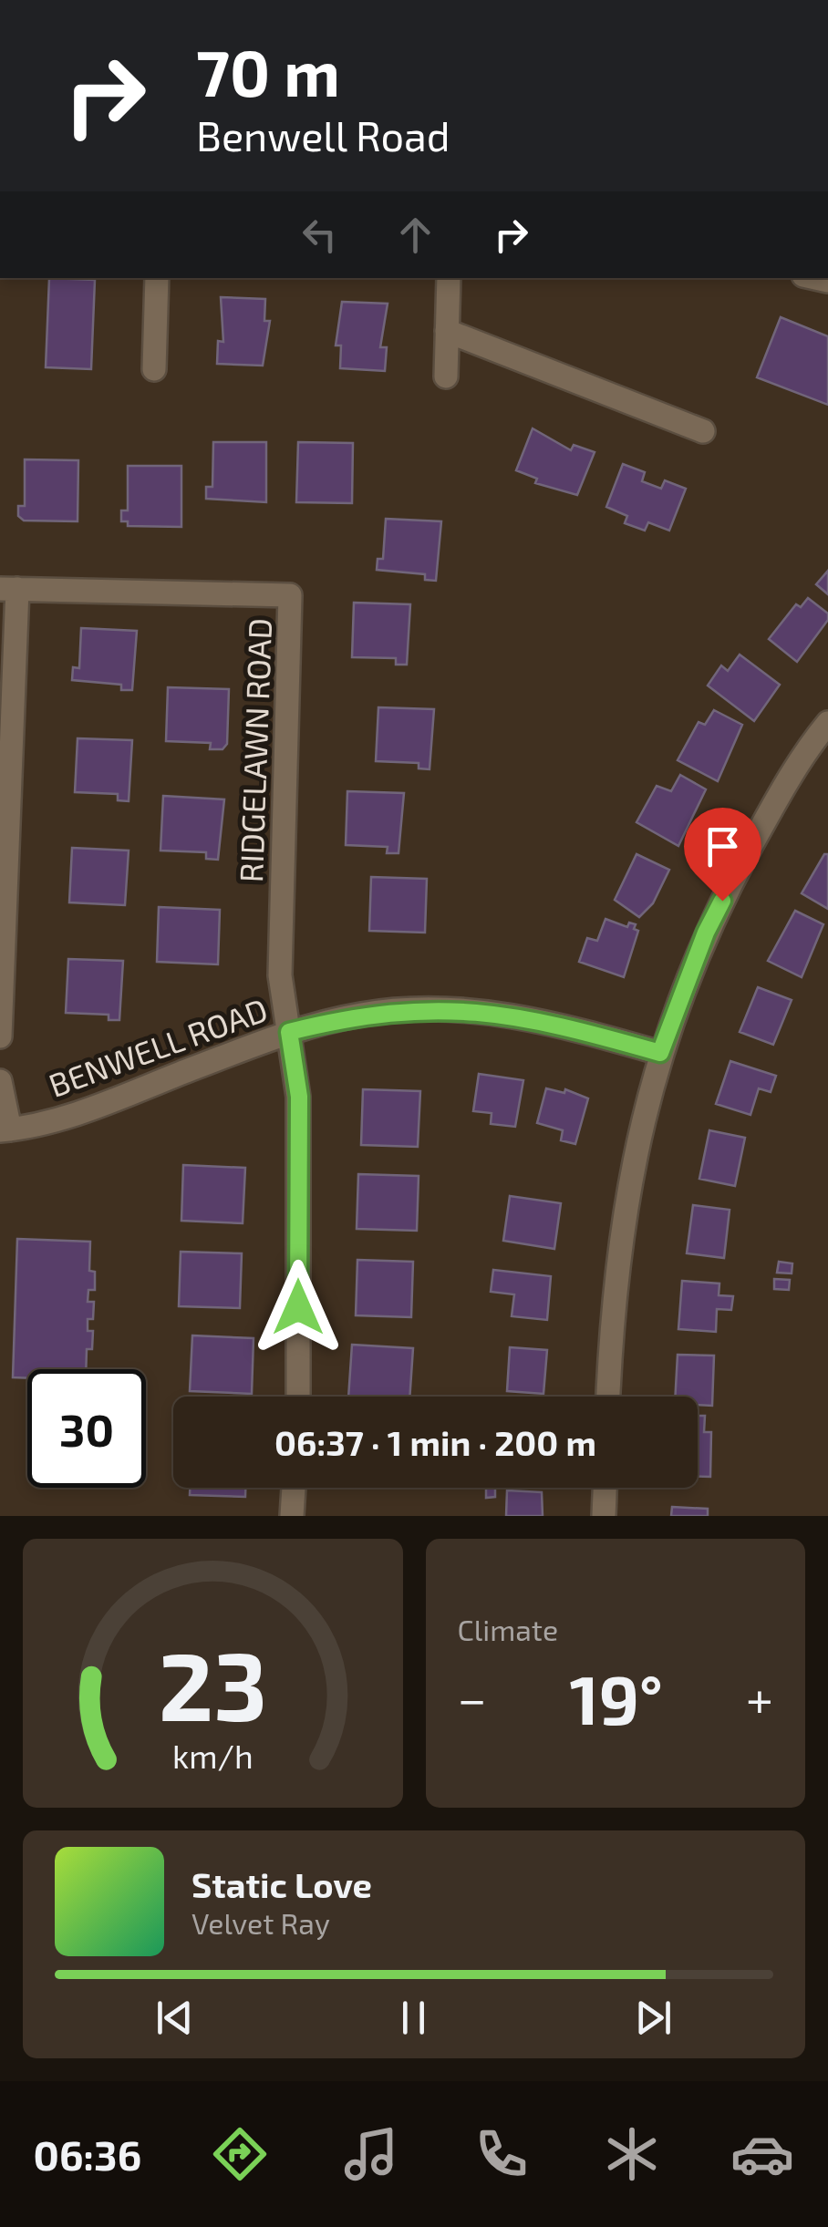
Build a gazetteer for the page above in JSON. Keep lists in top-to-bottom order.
{
  "streets": {
    "street": ["RIDGELAWN ROAD", "BENWELL ROAD"]
  },
  "crossings": [
    ["RIDGELAWN ROAD", "BENWELL ROAD"]
  ],
  "page": {
    "turn": ["70 m", "Benwell Road"],
    "limit": "30",
    "trip": "06:37 · 1 min · 200 m",
    "tile": "Climate",
    "heat": ["−", "19°", "+"],
    "song": ["Static Love", "Velvet Ray"],
    "tabs": "06:36",
    "gauge": ["23", "km/h"]
  }
}
